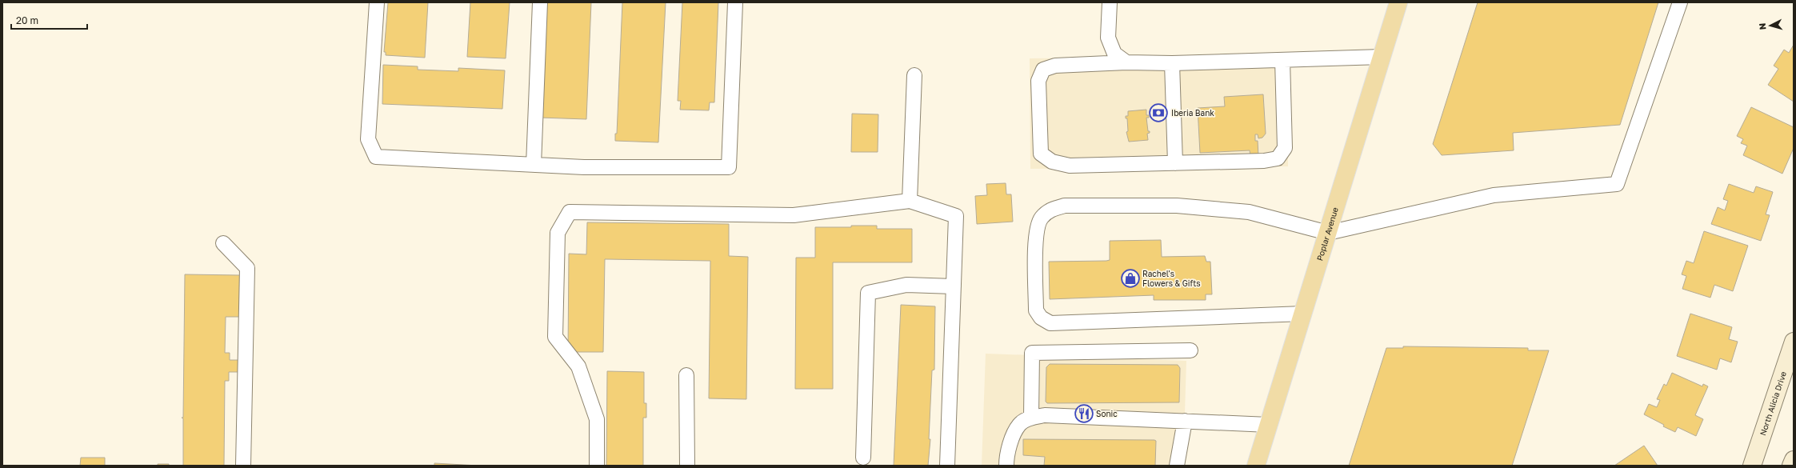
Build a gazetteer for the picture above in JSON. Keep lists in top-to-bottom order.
{
  "streets": {
    "main road": ["Poplar Avenue", "North Alicia Drive"]
  },
  "places": {
    "bank": ["Iberia Bank"],
    "shop": ["Rachel's Flowers & Gifts"],
    "restaurant": ["Sonic"]
  },
  "scale_bar": "20 m",
  "north": "left"
}
